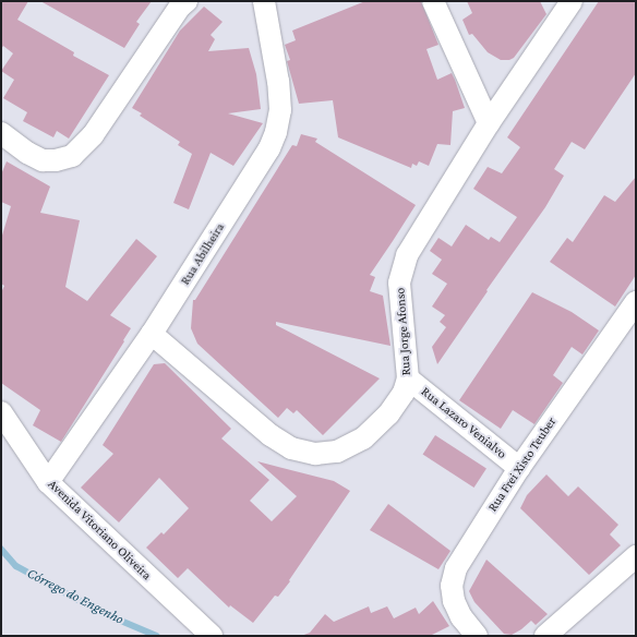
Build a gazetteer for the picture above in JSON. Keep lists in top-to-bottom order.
{
  "streets": {
    "street": [
      "Rua Abilheira",
      "Rua Jorge Afonso",
      "Rua Lazaro Venialvo",
      "Rua Frei Xisto Teuber",
      "Avenida Vitoriano Oliveira"
    ]
  },
  "crossings": [
    ["Rua Abilheira", "Rua Jorge Afonso"],
    ["Rua Abilheira", "Avenida Vitoriano Oliveira"],
    ["Rua Jorge Afonso", "Rua Lazaro Venialvo"],
    ["Rua Lazaro Venialvo", "Rua Frei Xisto Teuber"]
  ],
  "water": ["Córrego do Engenho"]
}
